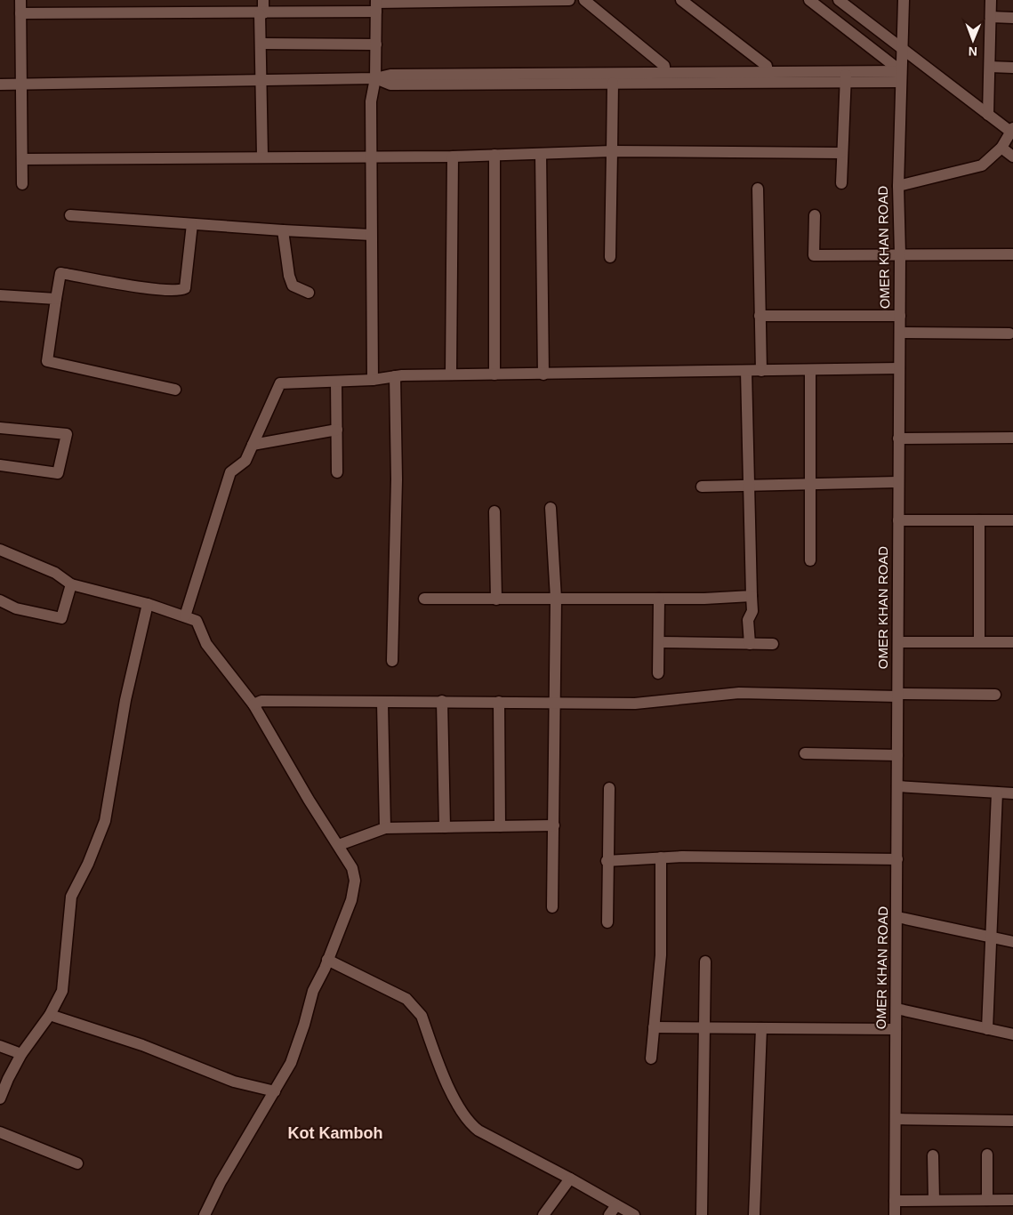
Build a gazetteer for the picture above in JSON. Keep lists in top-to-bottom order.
{
  "streets": {
    "street": ["OMER KHAN ROAD"]
  },
  "districts": ["Kot Kamboh"],
  "north": "bottom"
}
